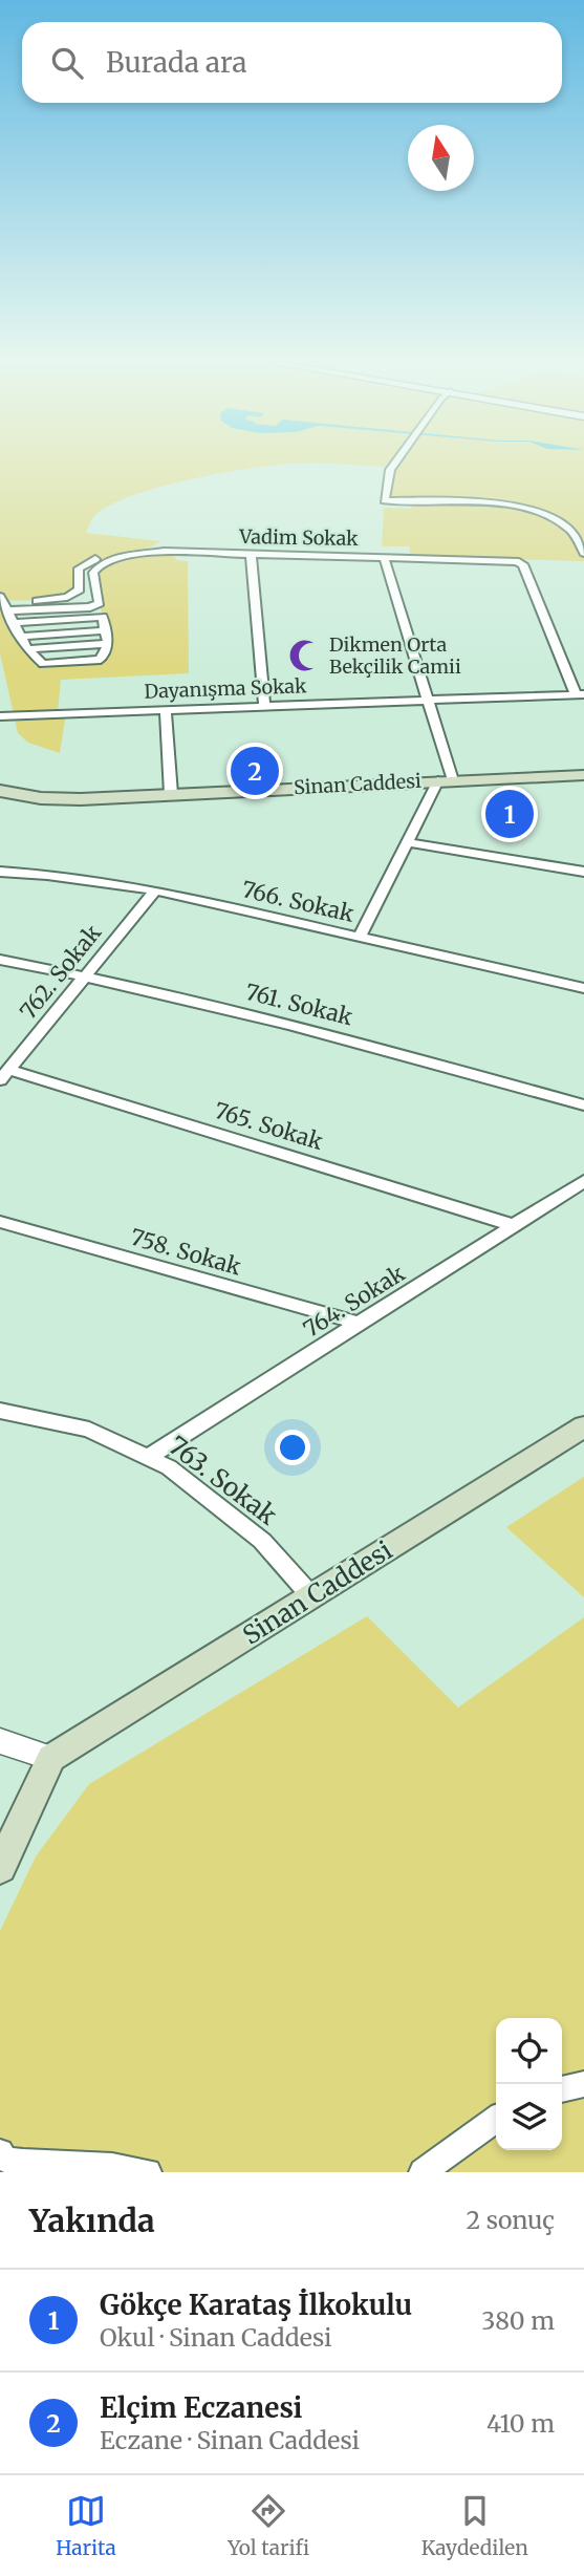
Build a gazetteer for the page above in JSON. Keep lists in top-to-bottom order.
{
  "streets": {
    "main road": ["Sinan Caddesi"],
    "street": [
      "Vadim Sokak",
      "Dayanışma Sokak",
      "766. Sokak",
      "762. Sokak",
      "761. Sokak",
      "765. Sokak",
      "758. Sokak",
      "764. Sokak",
      "763. Sokak"
    ]
  },
  "crossings": [
    ["Vadim Sokak", "Dayanışma Sokak"],
    ["Sinan Caddesi", "763. Sokak"],
    ["766. Sokak", "762. Sokak"],
    ["762. Sokak", "761. Sokak"],
    ["762. Sokak", "765. Sokak"],
    ["765. Sokak", "764. Sokak"],
    ["758. Sokak", "764. Sokak"],
    ["764. Sokak", "763. Sokak"]
  ],
  "places": {
    "mosque": ["Dikmen Orta Bekçilik Camii"]
  },
  "north": "top",
  "page": {
    "search": "Burada ara",
    "pins": ["2", "1"],
    "heading": ["Yakında", "2 sonuç"],
    "list": [
      {
        "mark": "1",
        "name": "Gökçe Karataş İlkokulu",
        "note": "Okul · Sinan Caddesi",
        "value": "380 m"
      },
      {
        "mark": "2",
        "name": "Elçim Eczanesi",
        "note": "Eczane · Sinan Caddesi",
        "value": "410 m"
      }
    ],
    "nav": ["Harita", "Yol tarifi", "Kaydedilen"]
  }
}
